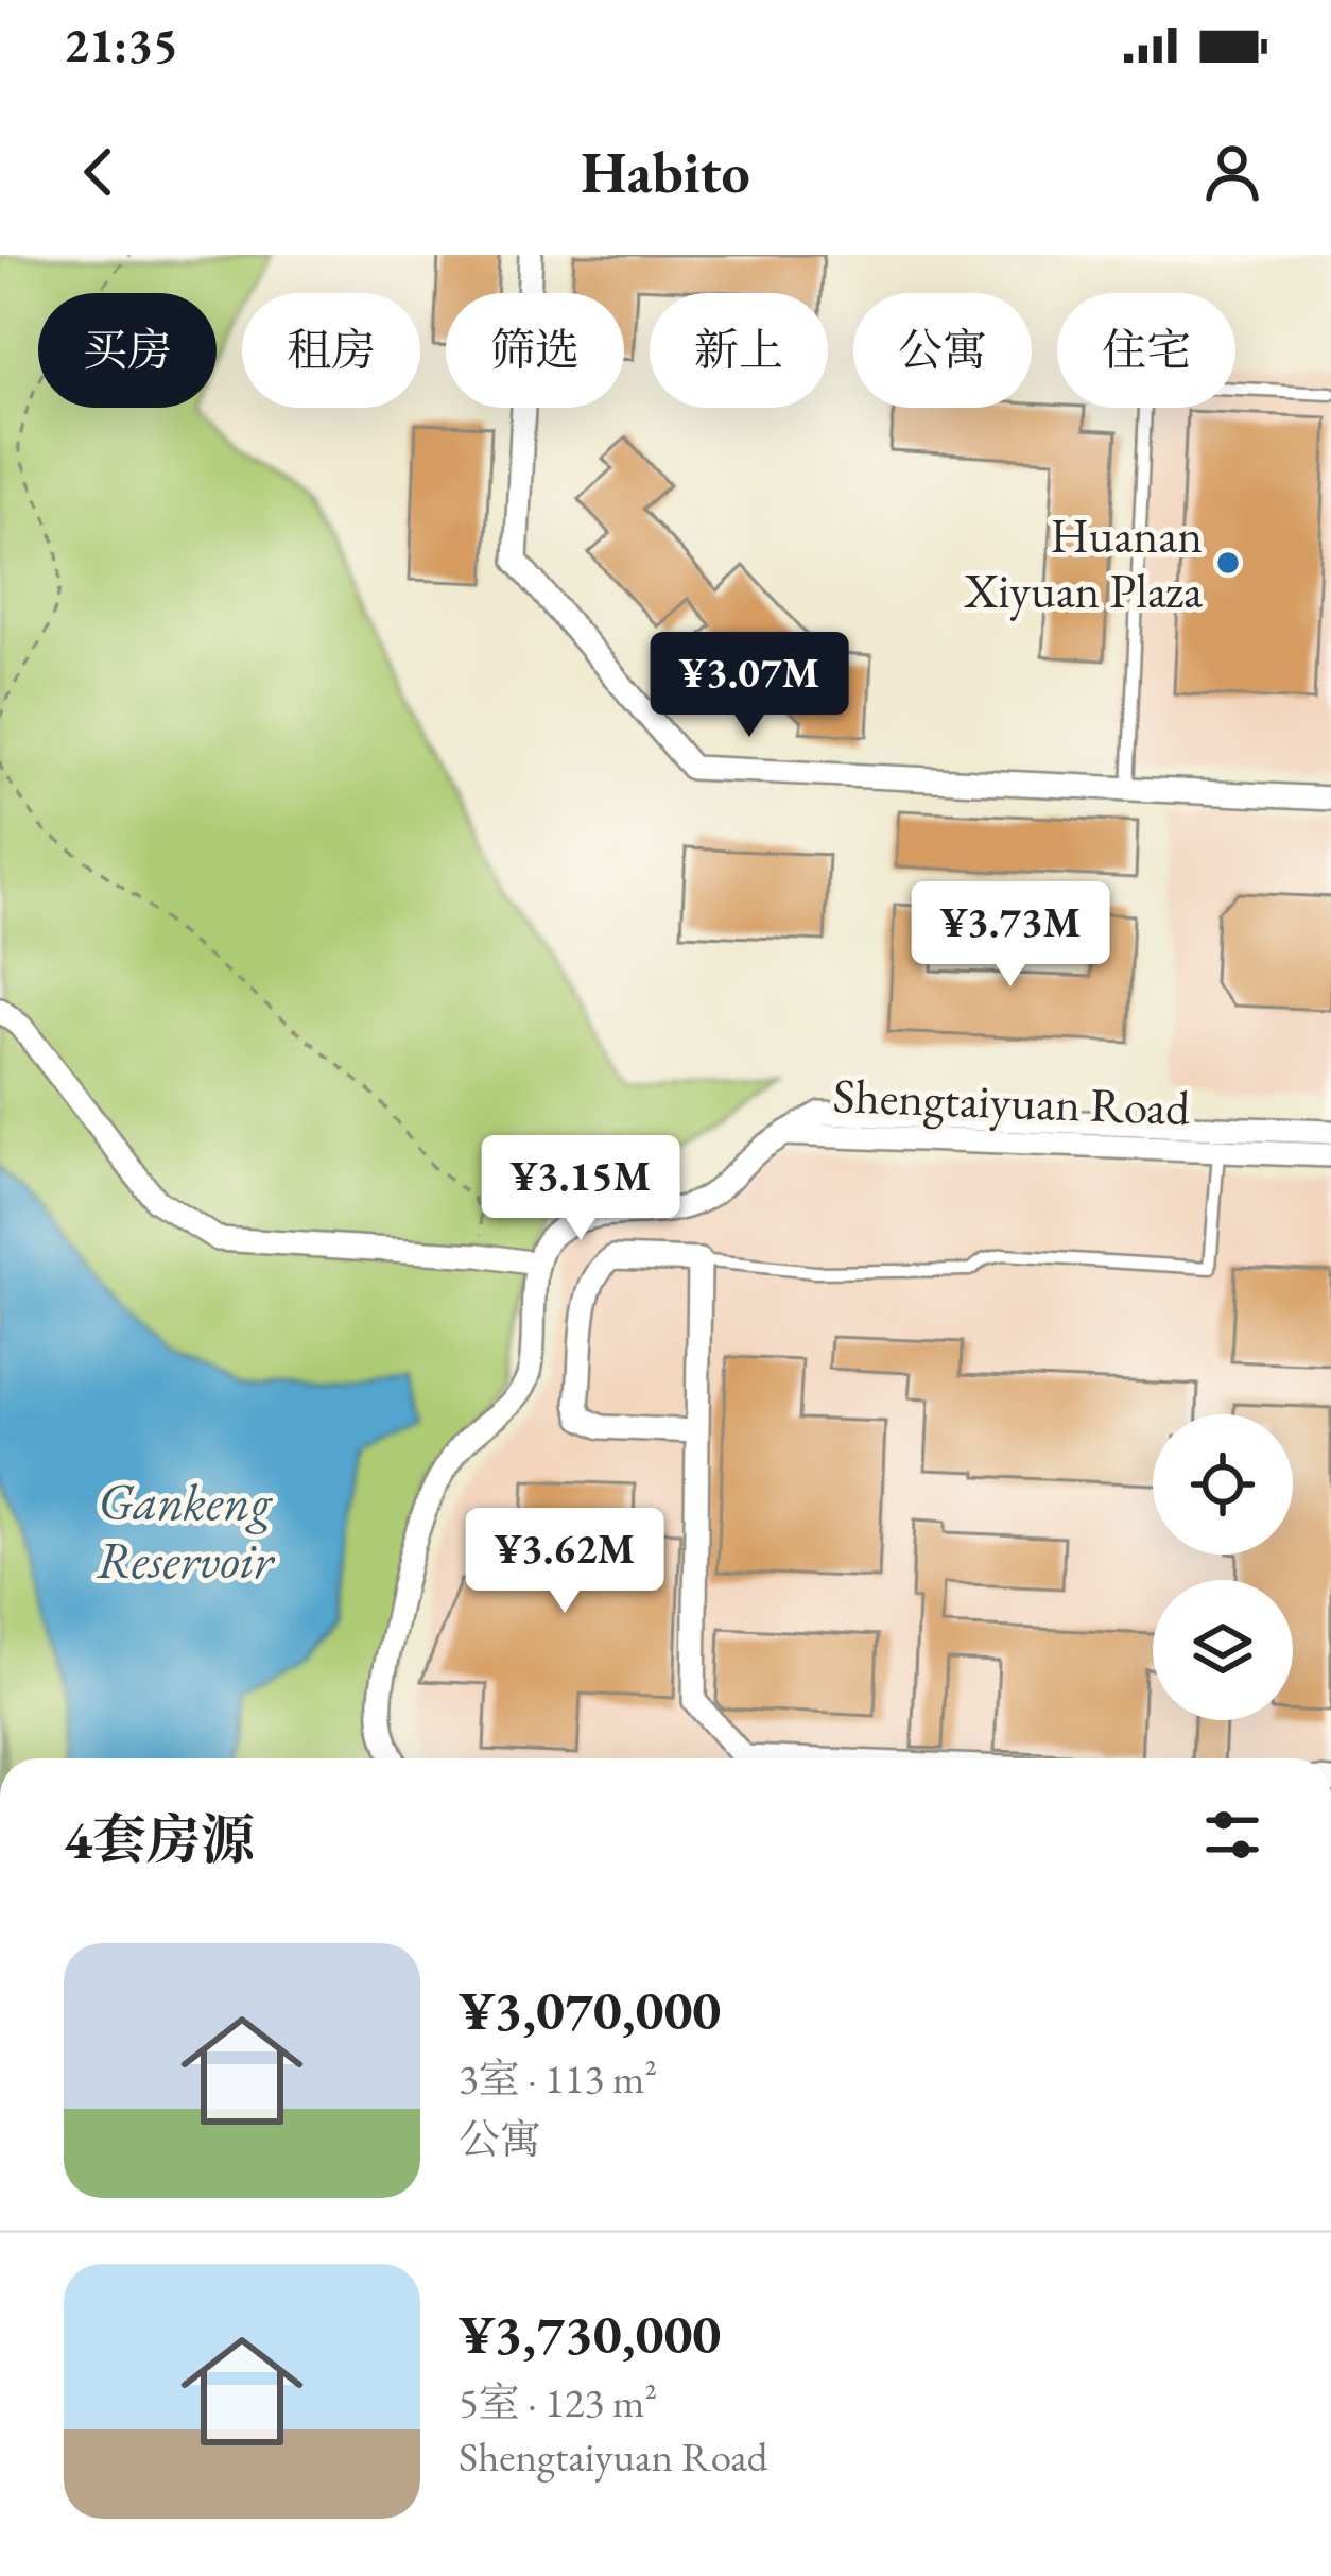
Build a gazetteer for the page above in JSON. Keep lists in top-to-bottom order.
{
  "streets": {
    "street": ["Shengtaiyuan Road"]
  },
  "water": ["Gankeng Reservoir"],
  "places": ["Huanan Xiyuan Plaza"],
  "page": {
    "status": "21:35",
    "header": "Habito",
    "chip": [
      "买房",
      "租房",
      "筛选",
      "新上",
      "公寓",
      "住宅"
    ],
    "price": [
      "¥3.07M",
      "¥3.73M",
      "¥3.15M",
      "¥3.62M"
    ],
    "heading": "4套房源",
    "list": [
      {
        "name": "¥3,070,000",
        "note": "3室 · 113 m² · 公寓"
      },
      {
        "name": "¥3,730,000",
        "note": "5室 · 123 m² · Shengtaiyuan Road"
      }
    ]
  }
}
